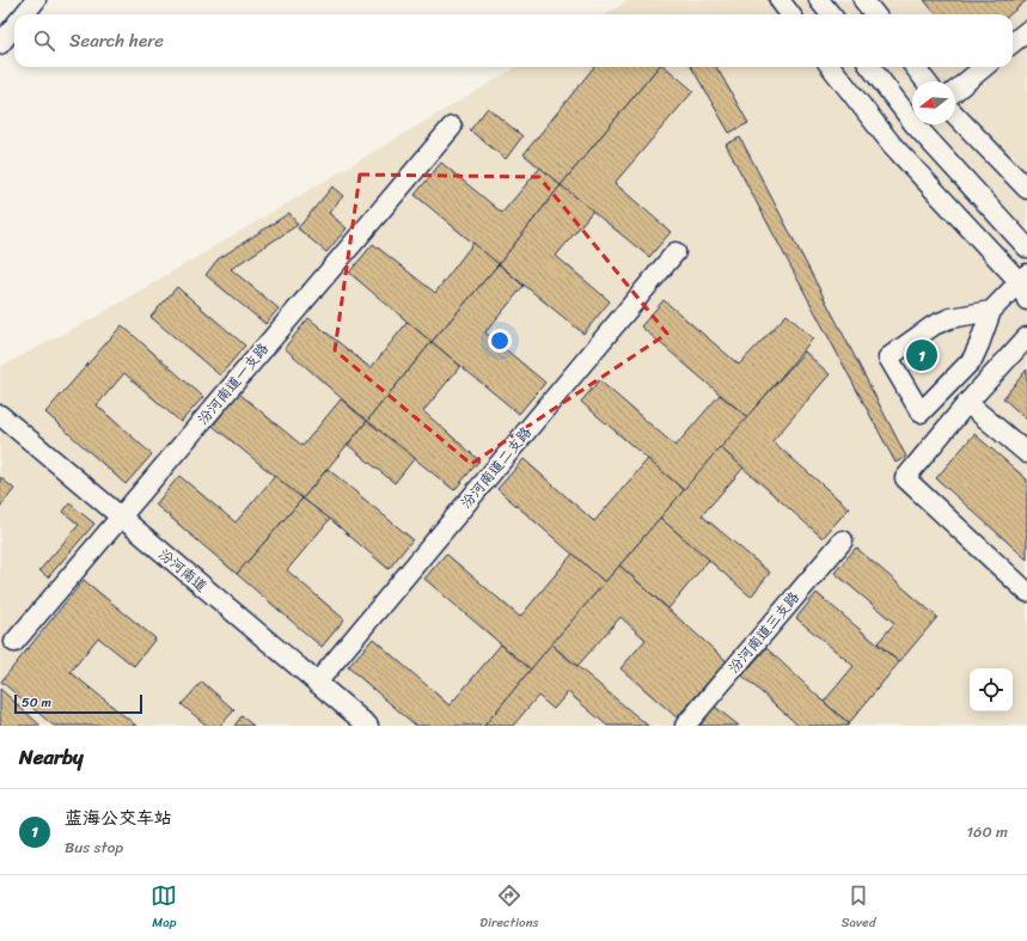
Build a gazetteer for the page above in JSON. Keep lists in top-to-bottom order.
{
  "streets": {
    "street": [
      "汾河南道一支路",
      "汾河南道二支路",
      "汾河南道",
      "汾河南道三支路"
    ]
  },
  "crossings": [
    ["汾河南道一支路", "汾河南道"],
    ["汾河南道二支路", "汾河南道"]
  ],
  "scale_bar": "50 m",
  "north": "left",
  "page": {
    "search": "Search here",
    "pins": "1",
    "scale": "50 m",
    "heading": "Nearby",
    "list": [
      {
        "mark": "1",
        "name": "蓝海公交车站",
        "note": "Bus stop",
        "value": "160 m"
      }
    ],
    "nav": ["Map", "Directions", "Saved"]
  }
}
